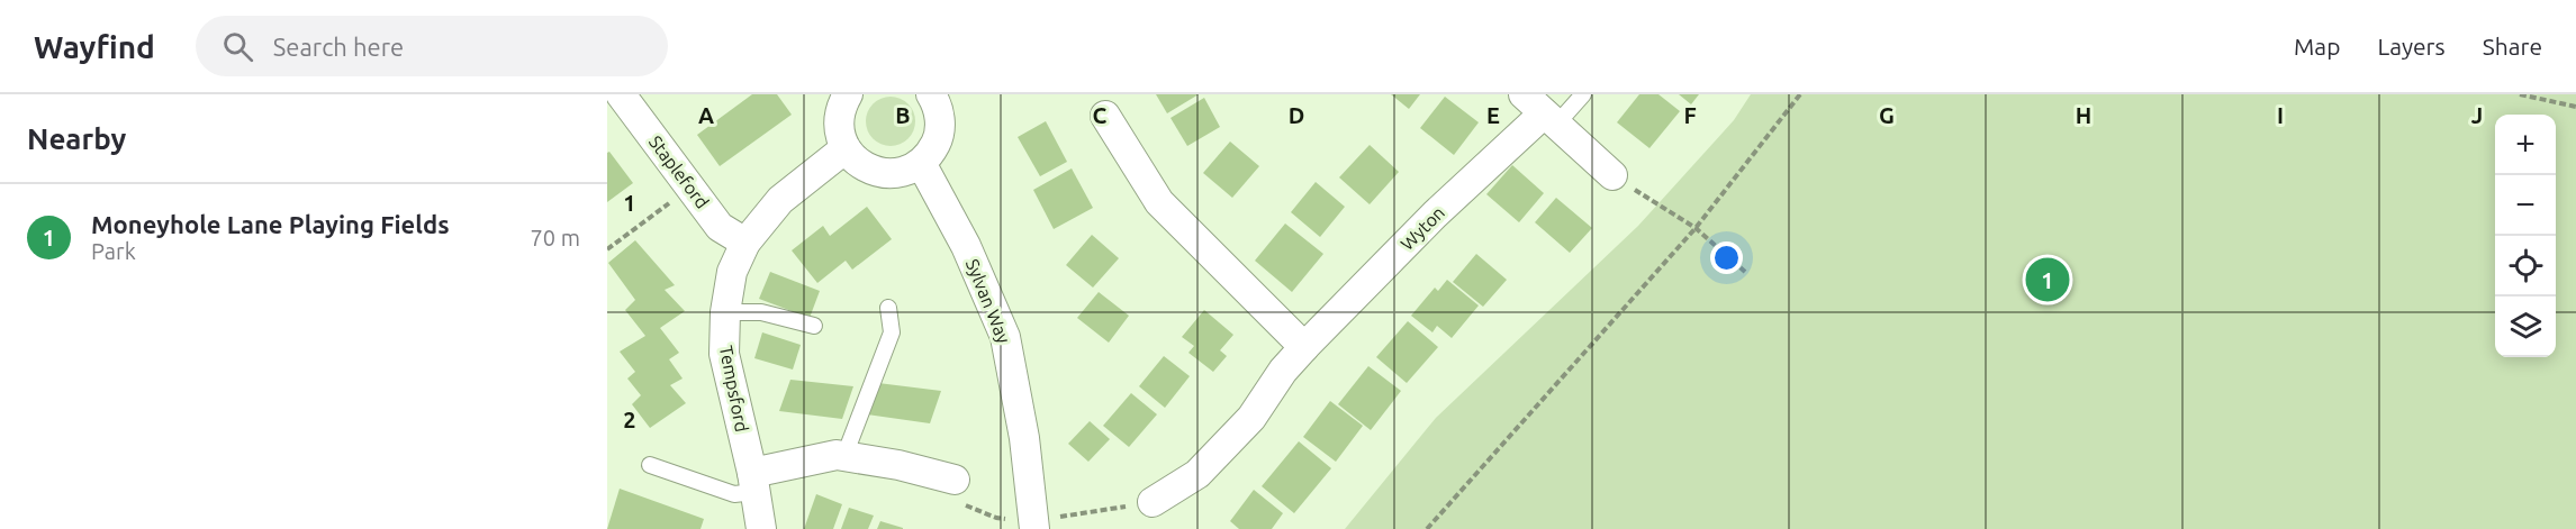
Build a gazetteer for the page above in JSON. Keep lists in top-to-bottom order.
{
  "streets": {
    "street": [
      "Stapleford",
      "Wyton",
      "Sylvan Way",
      "Tempsford"
    ]
  },
  "crossings": [
    ["Stapleford", "Tempsford"]
  ],
  "page": {
    "header": "Wayfind",
    "search": "Search here",
    "nav": ["Map", "Layers", "Share"],
    "heading": "Nearby",
    "map_buttons": ["+", "−"],
    "list": [
      {
        "mark": "1",
        "name": "Moneyhole Lane Playing Fields",
        "note": "Park",
        "value": "70 m"
      }
    ],
    "pins": "1"
  },
  "grid": {
    "columns": [
      "A",
      "B",
      "C",
      "D",
      "E",
      "F",
      "G",
      "H",
      "I",
      "J"
    ],
    "rows": ["1", "2"]
  }
}
